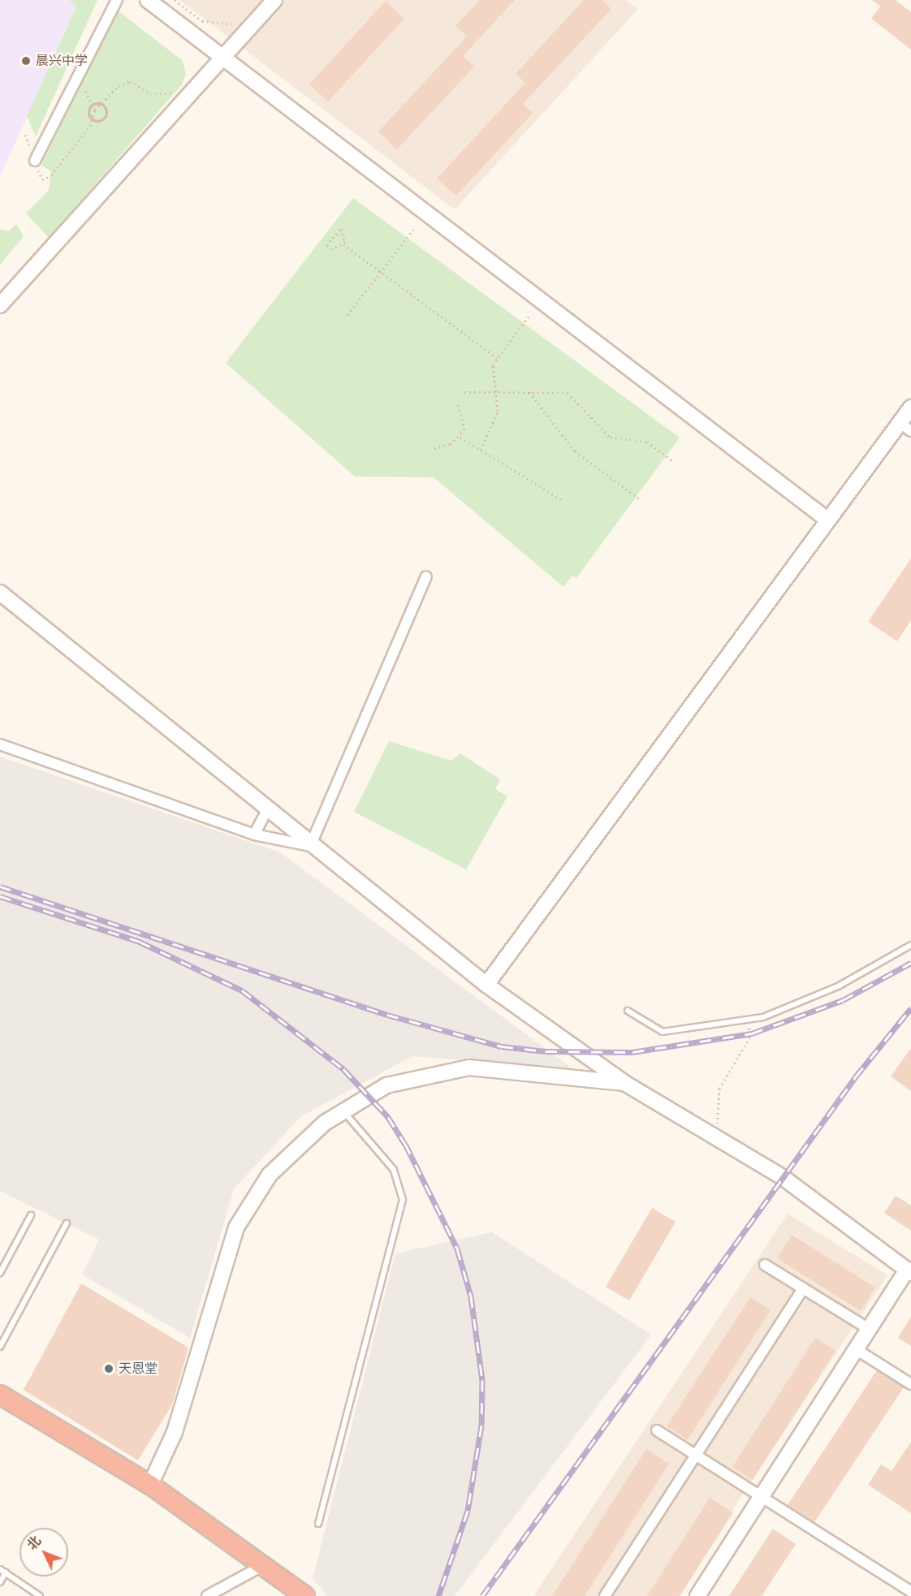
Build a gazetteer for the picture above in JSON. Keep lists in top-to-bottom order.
{
  "places": ["晨兴中学", "天恩堂"],
  "north": "top left"
}
